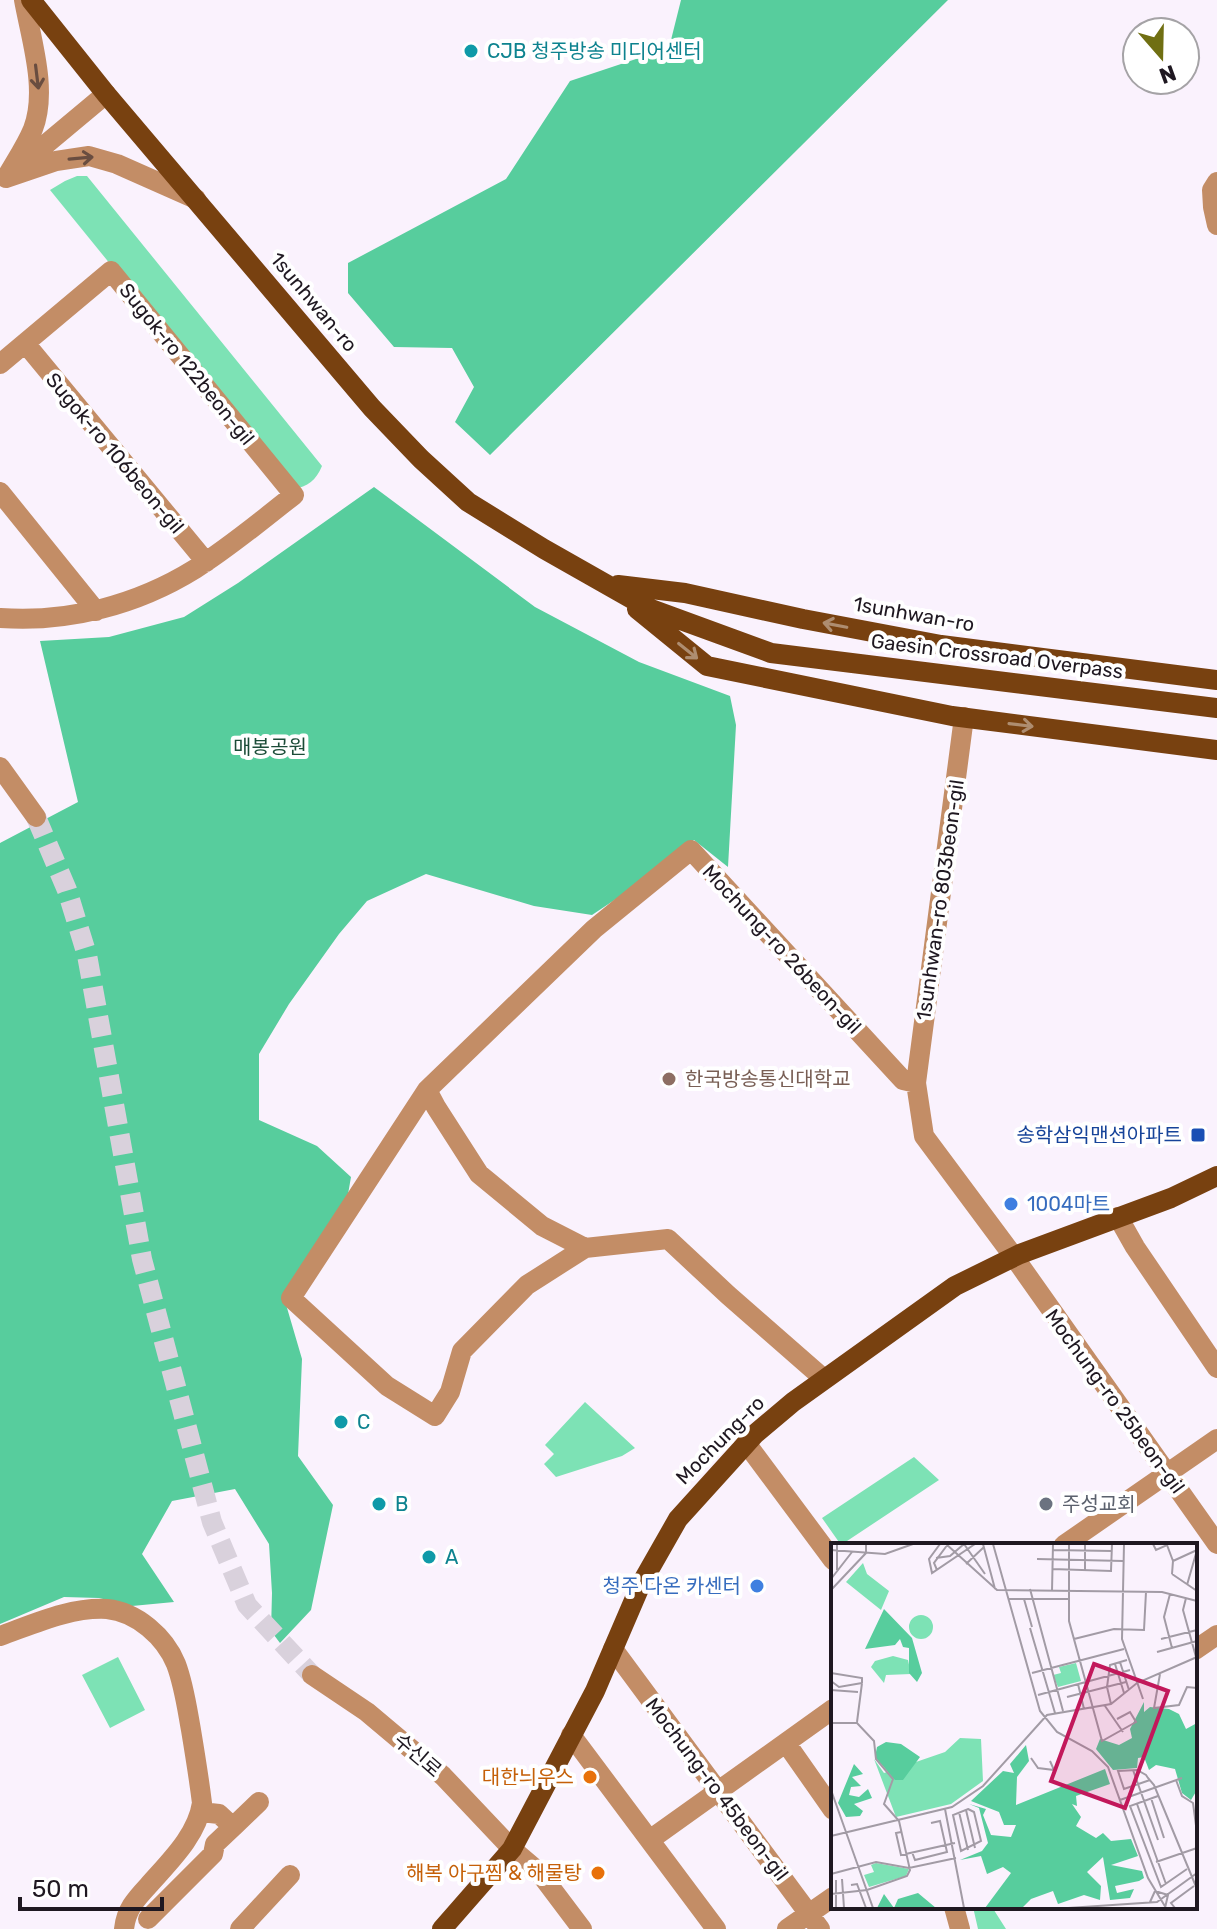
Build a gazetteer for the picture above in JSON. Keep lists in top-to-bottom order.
{
  "streets": {
    "main road": ["1sunhwan-ro", "Gaesin Crossroad Overpass", "Mochung-ro"],
    "street": [
      "Sugok-ro 122beon-gil",
      "Sugok-ro 106beon-gil",
      "1sunhwan-ro 803beon-gil",
      "Mochung-ro 26beon-gil",
      "Mochung-ro 25beon-gil",
      "수신로",
      "Mochung-ro 45beon-gil"
    ]
  },
  "crossings": [
    ["1sunhwan-ro", "Gaesin Crossroad Overpass"],
    ["Sugok-ro 122beon-gil", "Sugok-ro 106beon-gil"],
    ["1sunhwan-ro 803beon-gil", "Mochung-ro 26beon-gil"],
    ["Mochung-ro 25beon-gil", "Mochung-ro"],
    ["Mochung-ro", "수신로"],
    ["Mochung-ro", "Mochung-ro 45beon-gil"]
  ],
  "parks": ["매봉공원"],
  "places": {
    "other": [
      "CJB 청주방송 미디어센터",
      "한국방송통신대학교",
      "1004마트",
      "C",
      "B",
      "주성교회",
      "A",
      "청주 다온 카센터",
      "대한늬우스",
      "해복 아구찜 & 해물탕"
    ],
    "transit": ["송학삼익맨션아파트"]
  },
  "scale_bar": "50 m",
  "north": "bottom"
}
